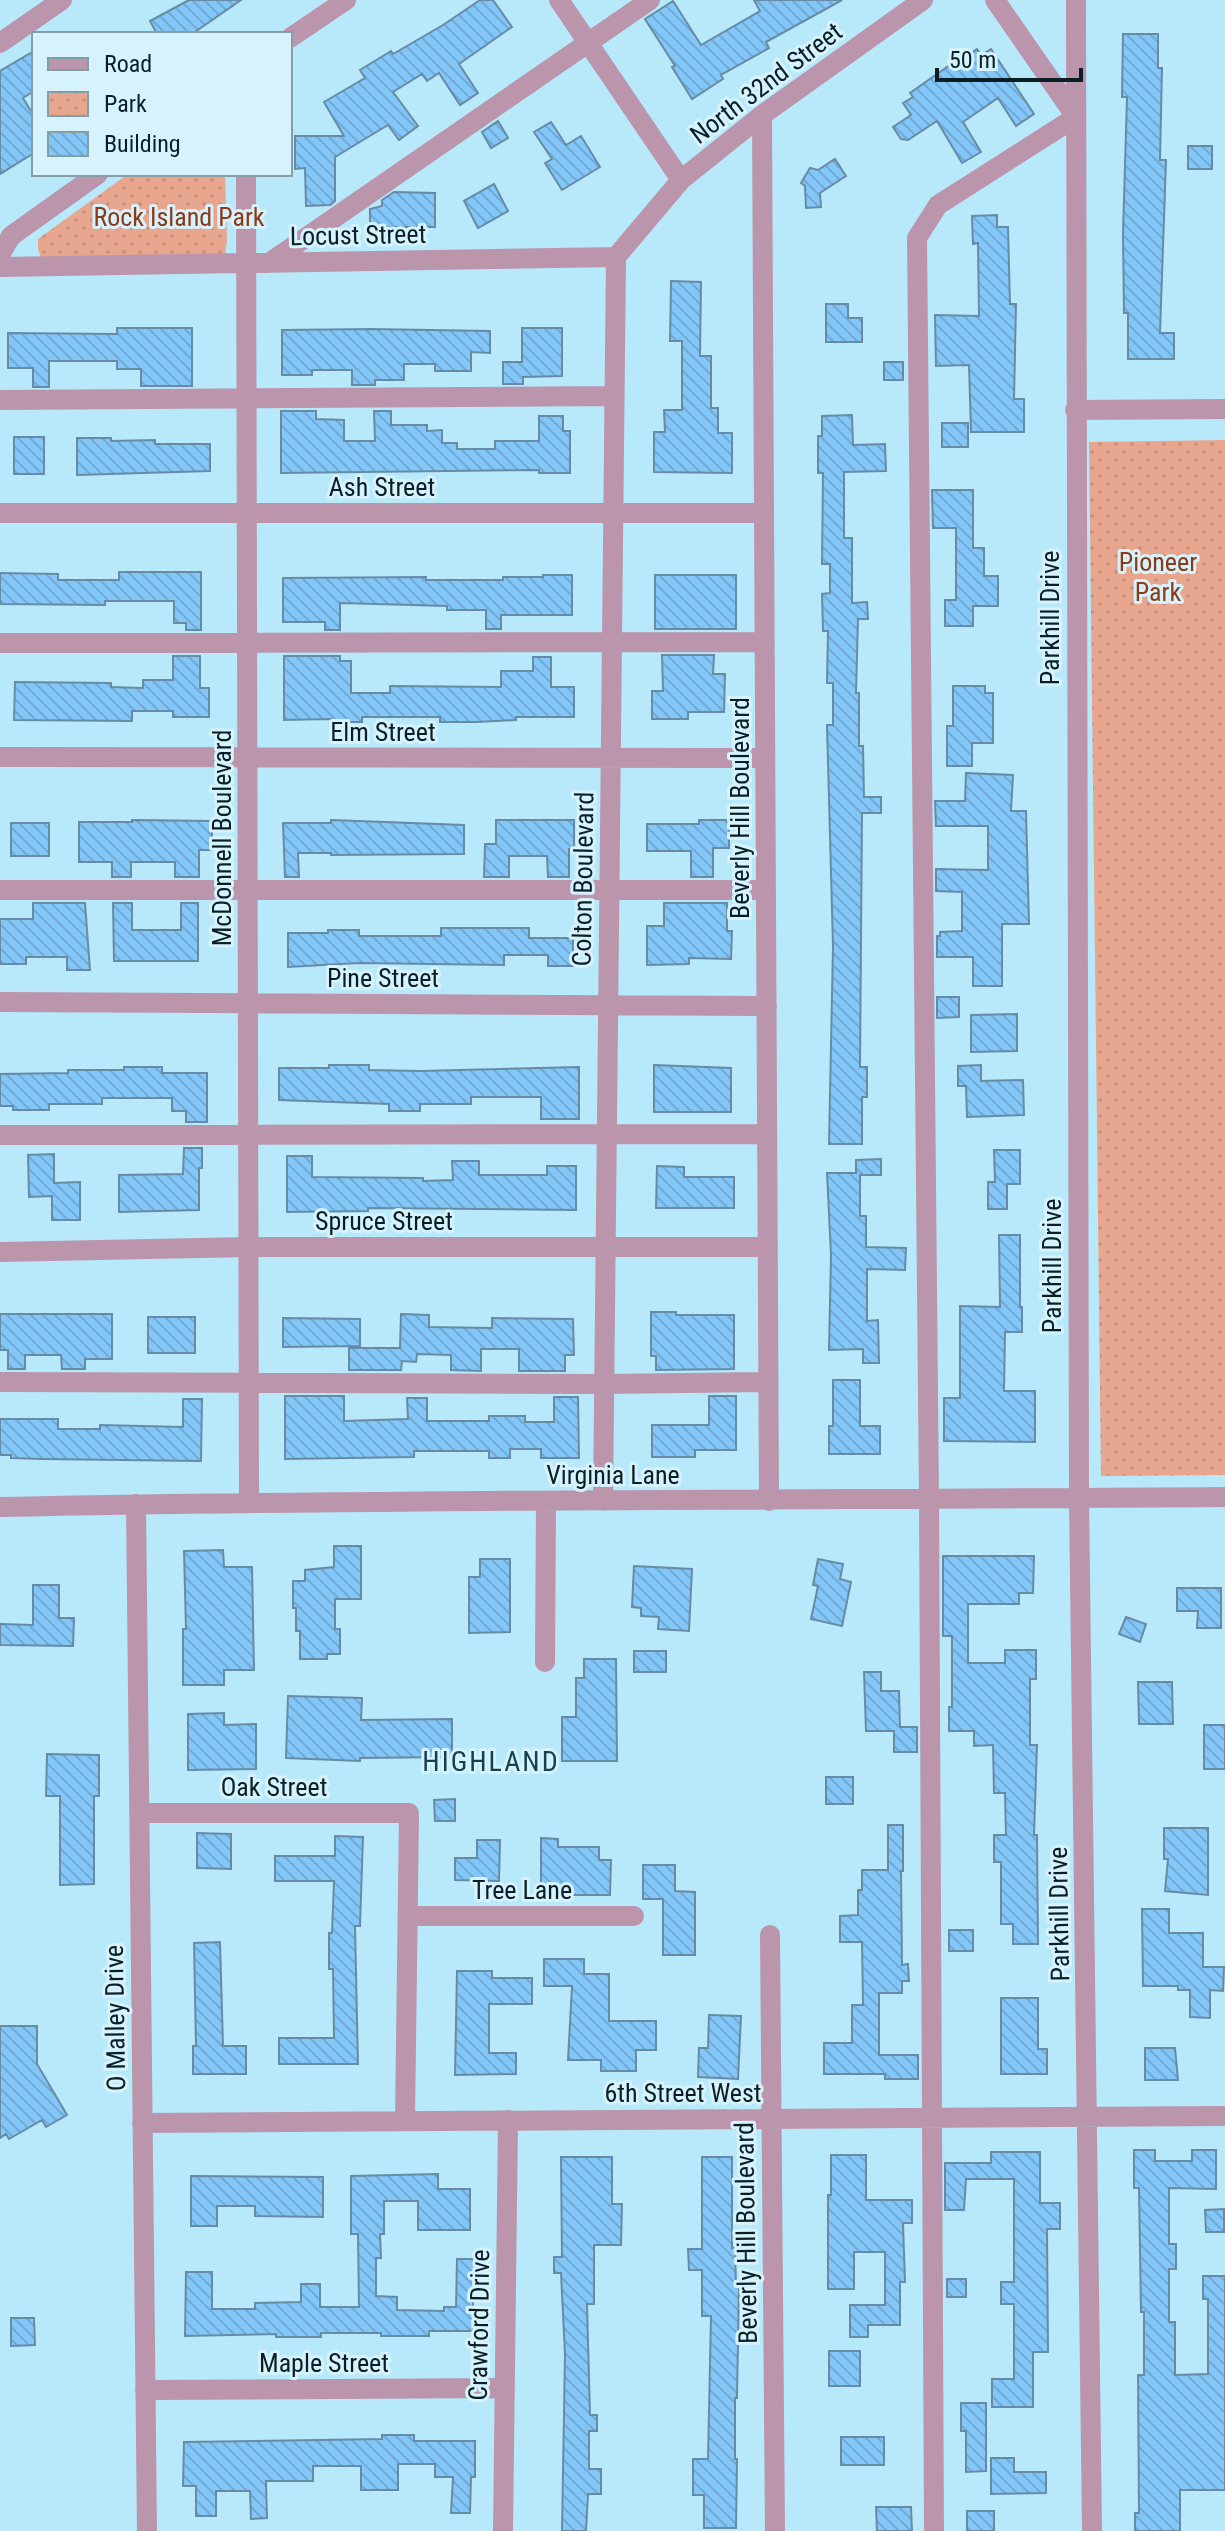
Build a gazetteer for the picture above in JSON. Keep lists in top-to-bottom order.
{
  "streets": {
    "street": [
      "North 32nd Street",
      "Locust Street",
      "Ash Street",
      "Parkhill Drive",
      "Elm Street",
      "Beverly Hill Boulevard",
      "McDonnell Boulevard",
      "Colton Boulevard",
      "Pine Street",
      "Spruce Street",
      "Virginia Lane",
      "Oak Street",
      "Tree Lane",
      "O Malley Drive",
      "6th Street West",
      "Crawford Drive",
      "Maple Street"
    ]
  },
  "crossings": [
    ["North 32nd Street", "Beverly Hill Boulevard"],
    ["Locust Street", "McDonnell Boulevard"],
    ["Locust Street", "Colton Boulevard"],
    ["Ash Street", "Beverly Hill Boulevard"],
    ["Ash Street", "McDonnell Boulevard"],
    ["Ash Street", "Colton Boulevard"],
    ["Parkhill Drive", "Virginia Lane"],
    ["Parkhill Drive", "6th Street West"],
    ["Elm Street", "Beverly Hill Boulevard"],
    ["Elm Street", "McDonnell Boulevard"],
    ["Elm Street", "Colton Boulevard"],
    ["Beverly Hill Boulevard", "Pine Street"],
    ["Beverly Hill Boulevard", "Spruce Street"],
    ["Beverly Hill Boulevard", "Virginia Lane"],
    ["Beverly Hill Boulevard", "6th Street West"],
    ["McDonnell Boulevard", "Pine Street"],
    ["McDonnell Boulevard", "Spruce Street"],
    ["McDonnell Boulevard", "Virginia Lane"],
    ["Colton Boulevard", "Pine Street"],
    ["Colton Boulevard", "Spruce Street"],
    ["Colton Boulevard", "Virginia Lane"],
    ["Virginia Lane", "O Malley Drive"],
    ["Oak Street", "Tree Lane"],
    ["Oak Street", "O Malley Drive"],
    ["O Malley Drive", "6th Street West"],
    ["O Malley Drive", "Maple Street"],
    ["6th Street West", "Crawford Drive"],
    ["Crawford Drive", "Maple Street"]
  ],
  "districts": ["HIGHLAND"],
  "parks": ["Rock Island Park", "Pioneer Park"],
  "legend": ["Road", "Park", "Building"],
  "scale_bar": "50 m"
}
